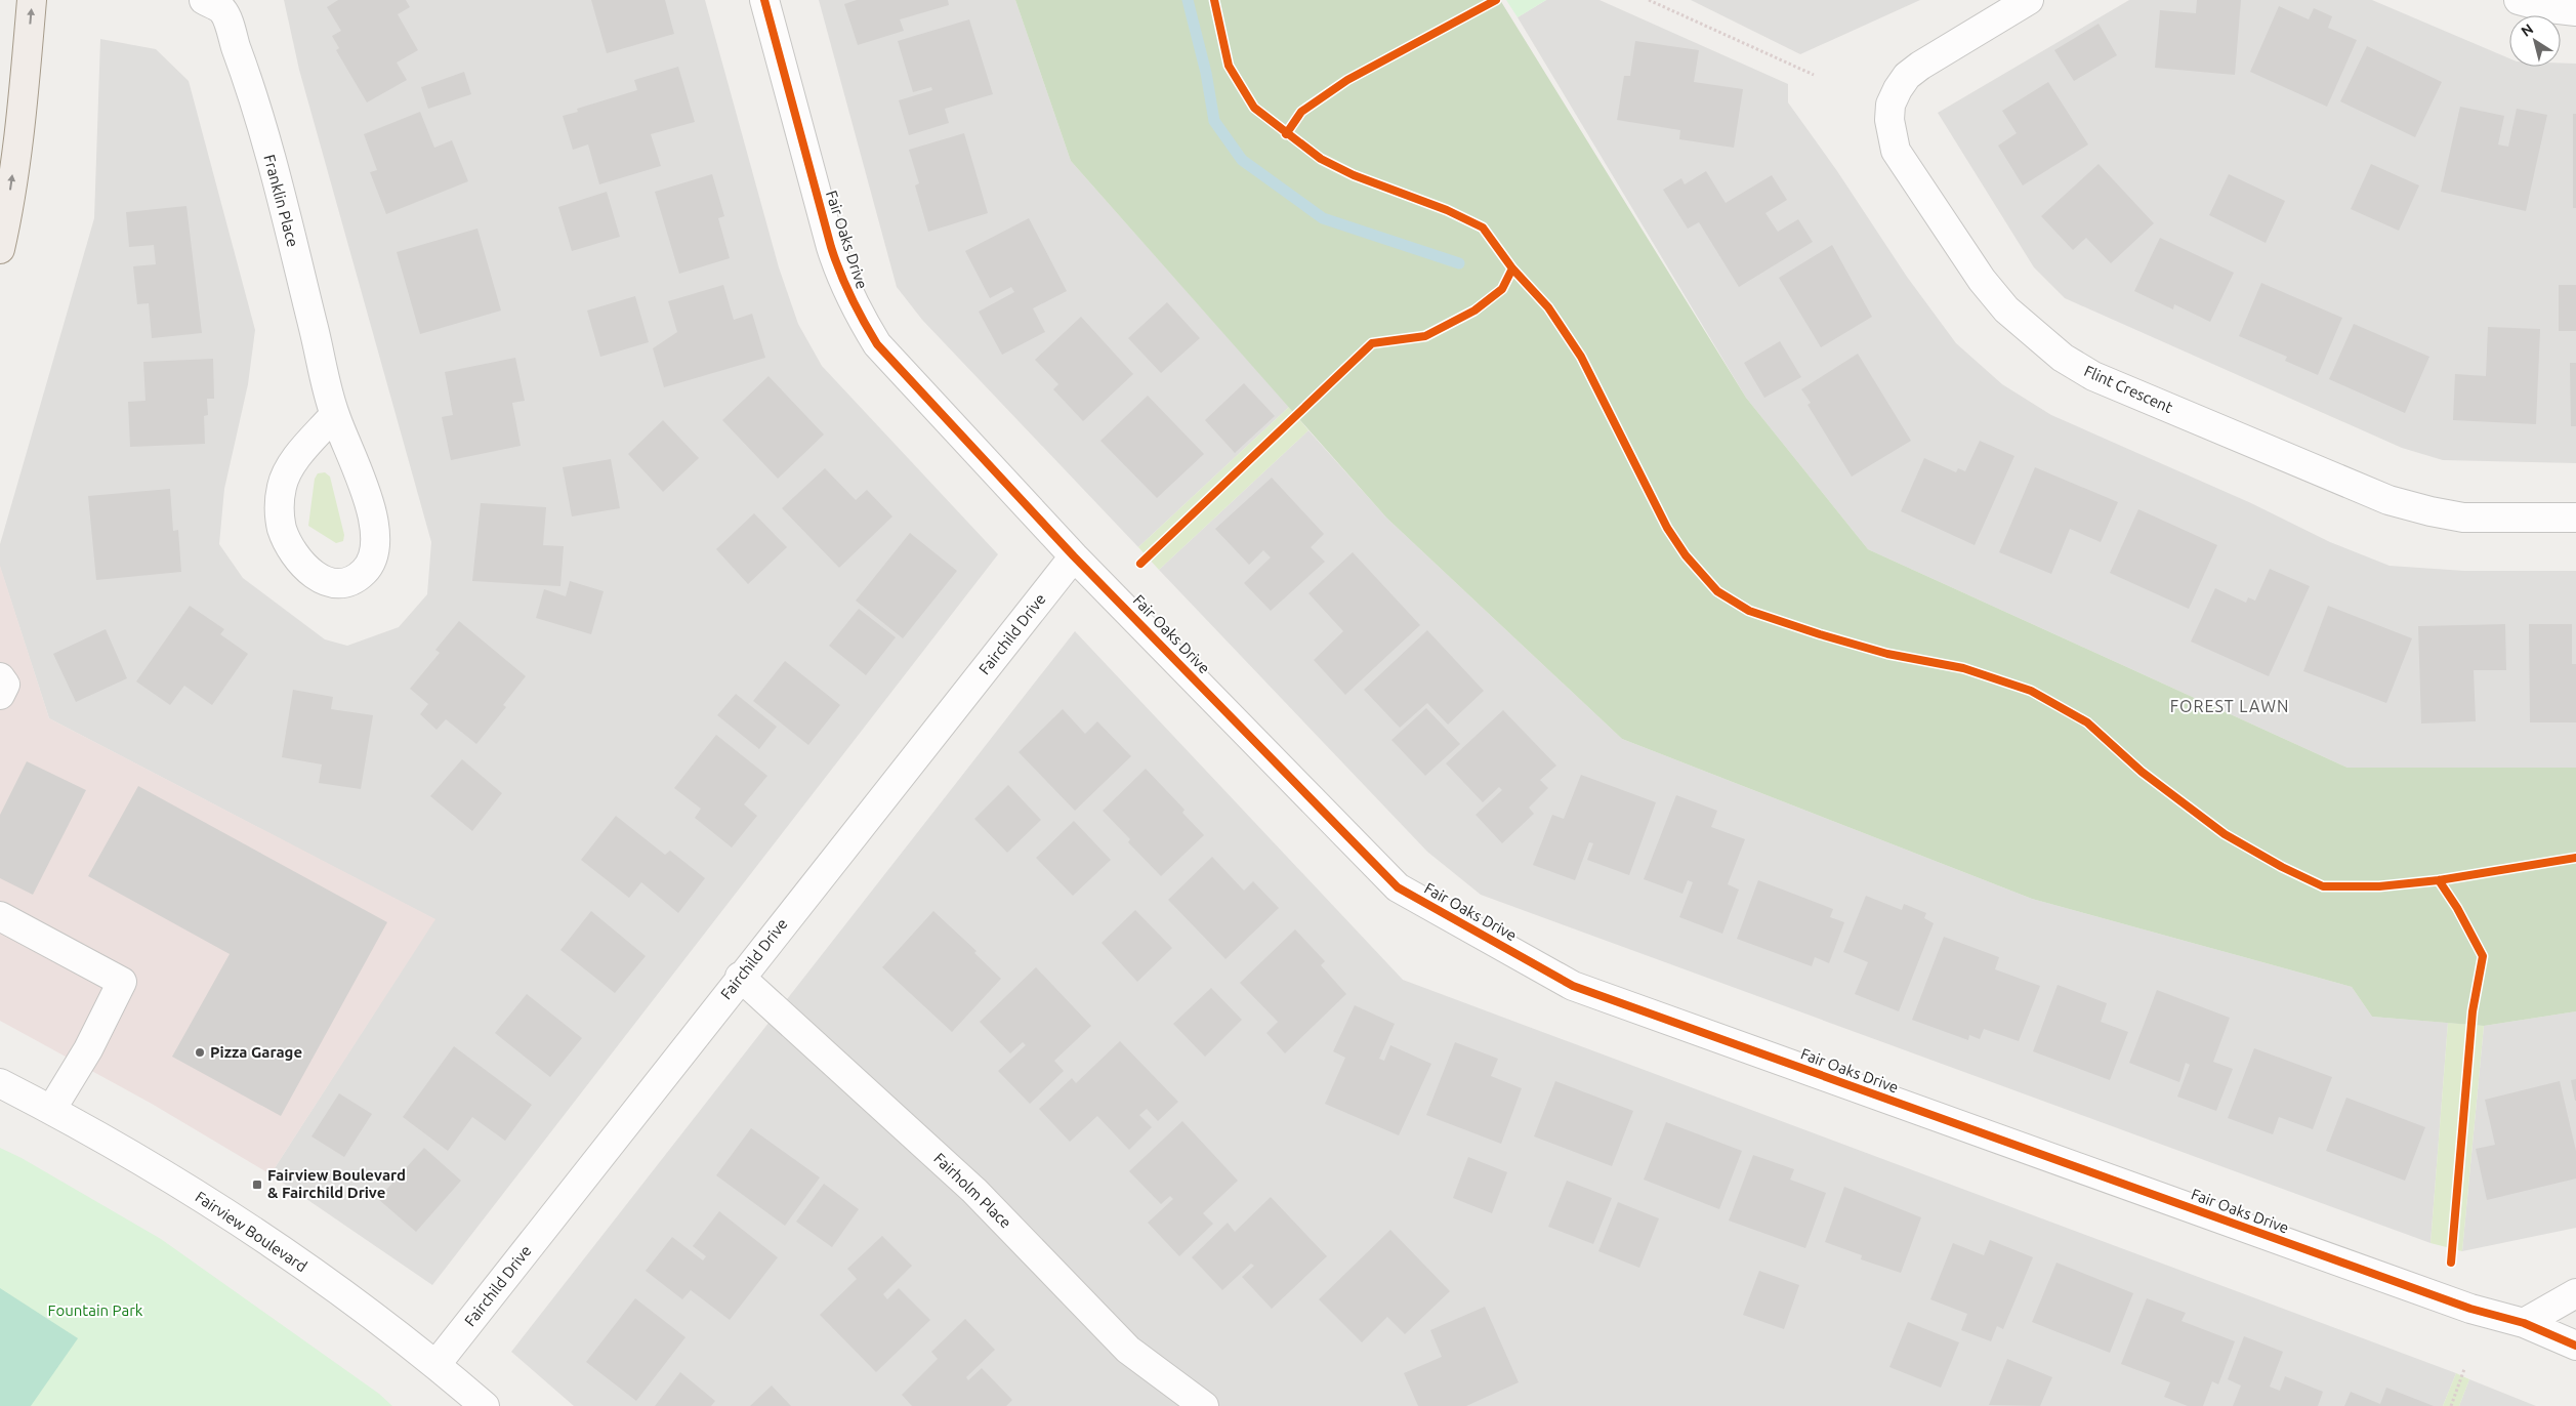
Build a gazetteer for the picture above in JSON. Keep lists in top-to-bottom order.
{
  "streets": {
    "street": [
      "Franklin Place",
      "Fair Oaks Drive",
      "Flint Crescent",
      "Fairchild Drive",
      "Fairholm Place",
      "Fairview Boulevard"
    ]
  },
  "crossings": [
    ["Fair Oaks Drive", "Fairchild Drive"],
    ["Fairchild Drive", "Fairholm Place"],
    ["Fairchild Drive", "Fairview Boulevard"]
  ],
  "districts": ["FOREST LAWN"],
  "parks": ["Fountain Park"],
  "places": {
    "other": ["Pizza Garage"],
    "transit": ["Fairview Boulevard & Fairchild Drive"]
  },
  "north": "top left"
}
